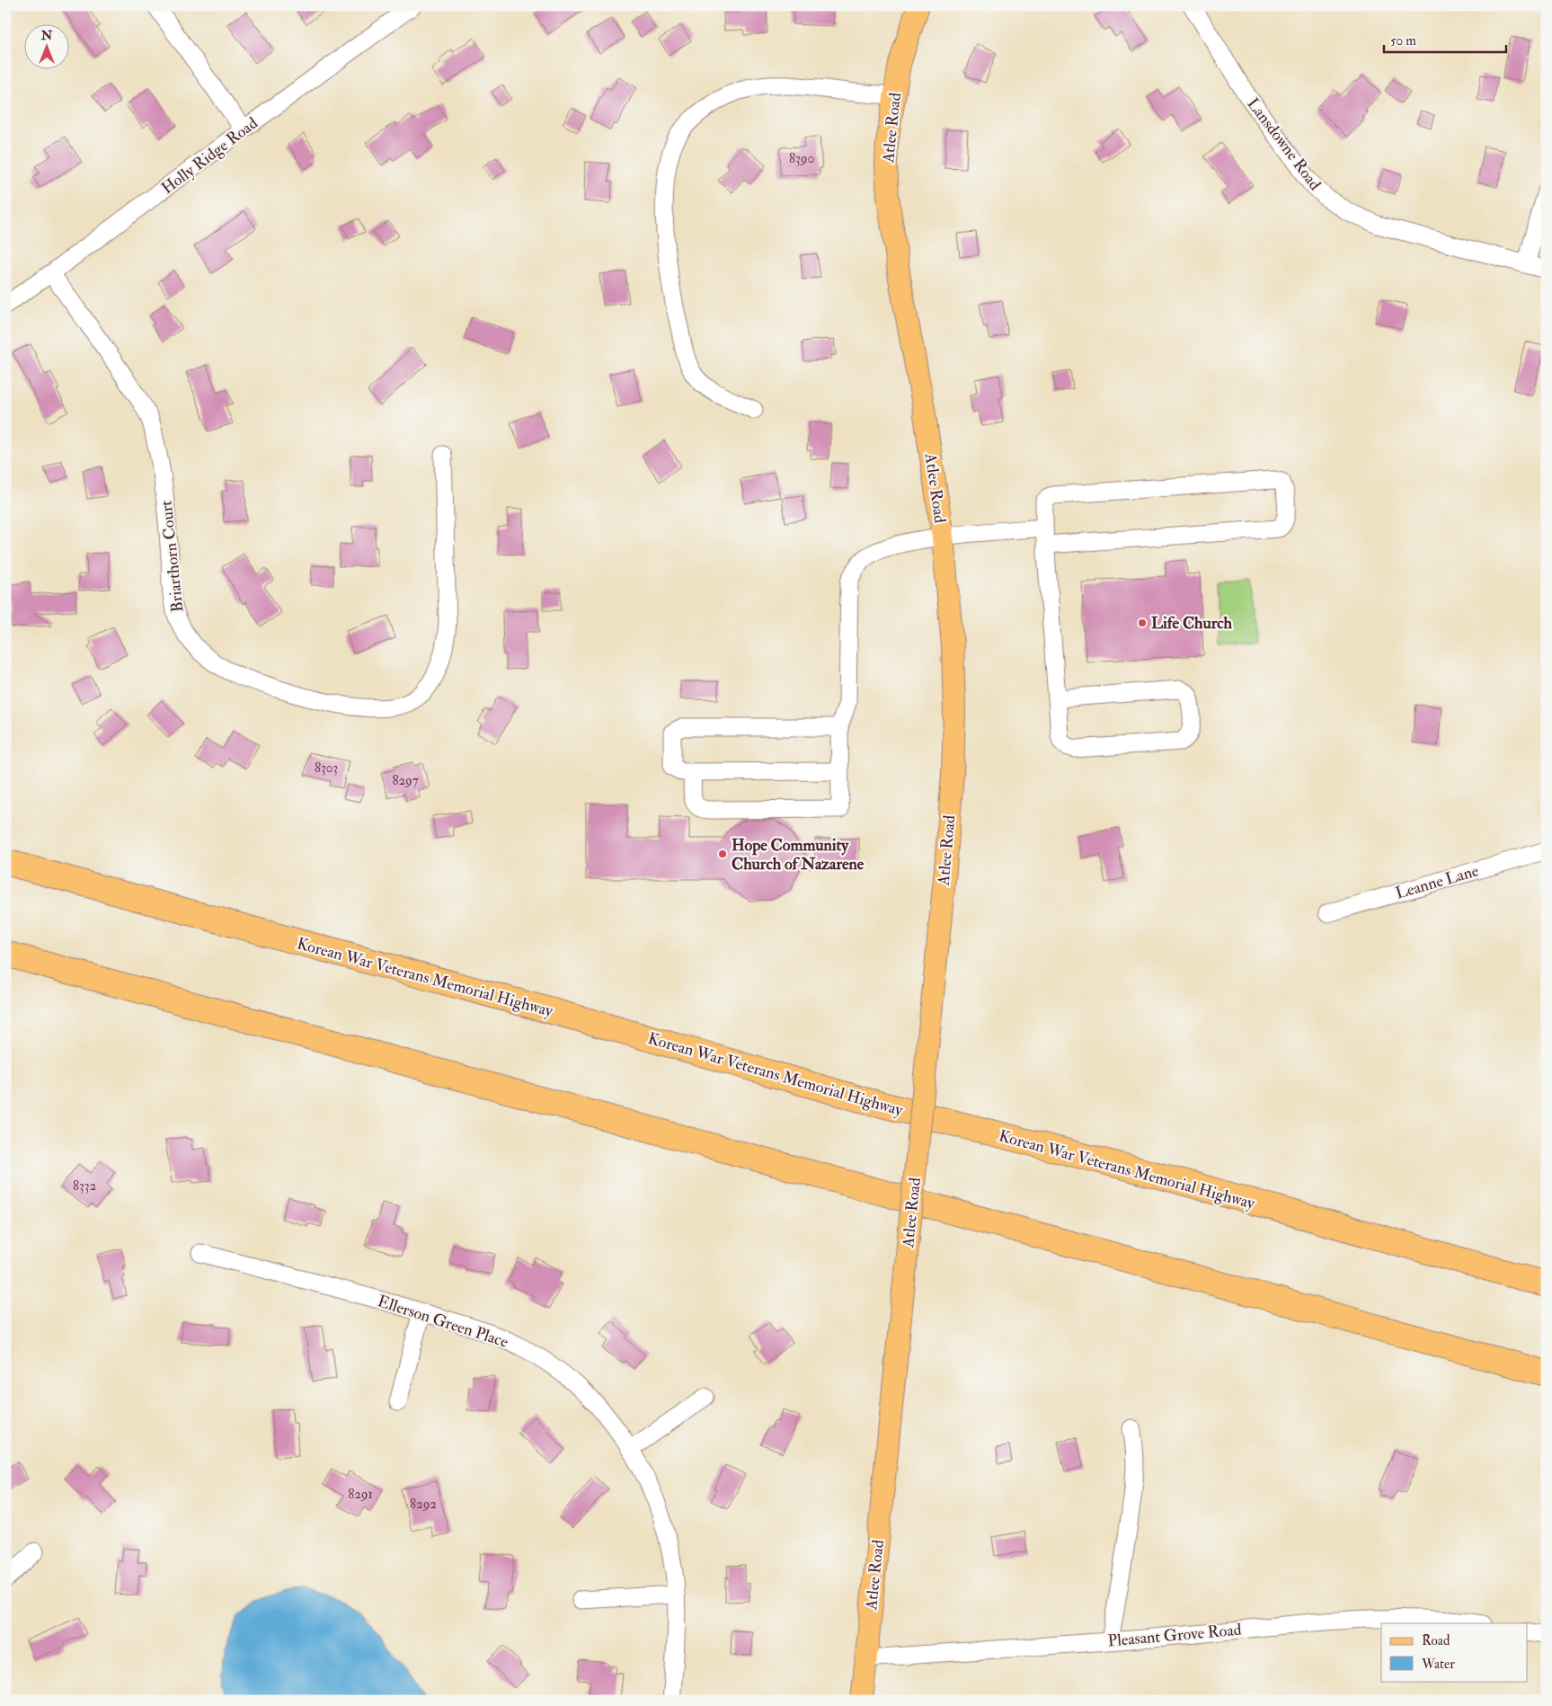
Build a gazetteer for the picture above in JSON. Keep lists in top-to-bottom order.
{
  "streets": {
    "highway": ["Korean War Veterans Memorial Highway"],
    "main road": ["Atlee Road"],
    "street": [
      "Lansdowne Road",
      "Holly Ridge Road",
      "Briarthorn Court",
      "Leanne Lane",
      "Ellerson Green Place",
      "Pleasant Grove Road"
    ]
  },
  "crossings": [
    ["Atlee Road", "Pleasant Grove Road"],
    ["Holly Ridge Road", "Briarthorn Court"]
  ],
  "places": ["Life Church", "Hope Community Church of Nazarene"],
  "house_numbers": [
    "8390",
    "8303",
    "8297",
    "8332",
    "8291",
    "8292"
  ],
  "legend": ["Road", "Water"],
  "scale_bar": "50 m",
  "north": "top"
}
